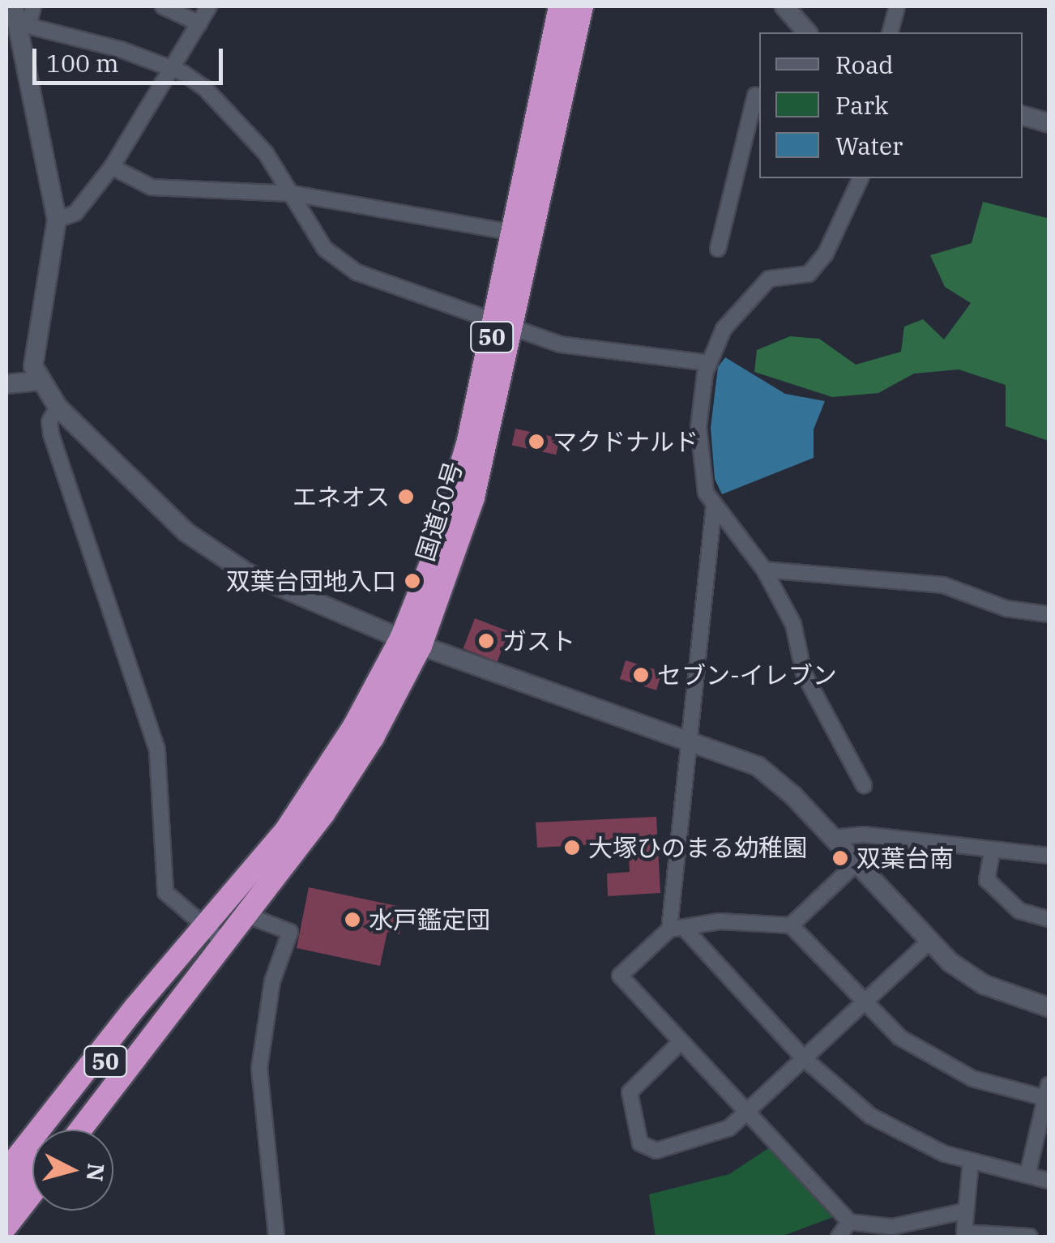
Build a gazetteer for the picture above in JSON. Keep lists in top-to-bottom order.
{
  "streets": {
    "highway": ["50", "国道50号"]
  },
  "crossings": [
    ["50", "国道50号"]
  ],
  "places": [
    "マクドナルド",
    "エネオス",
    "双葉台団地入口",
    "ガスト",
    "セブン-イレブン",
    "大塚ひのまる幼稚園",
    "双葉台南",
    "水戸鑑定団"
  ],
  "legend": ["Road", "Park", "Water"],
  "scale_bar": "100 m",
  "north": "right"
}
